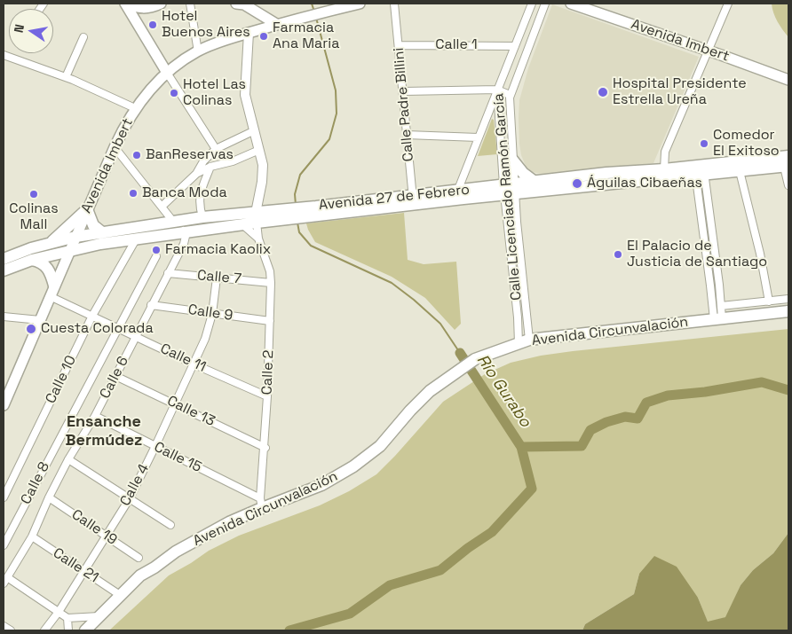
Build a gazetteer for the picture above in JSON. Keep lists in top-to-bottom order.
{
  "streets": {
    "main road": ["Avenida Imbert", "Avenida 27 de Febrero", "Avenida Circunvalación"],
    "street": [
      "Calle 1",
      "Calle Padre Billini",
      "Calle Licenciado Ramón García",
      "Calle 7",
      "Calle 9",
      "Calle 11",
      "Calle 2",
      "Calle 6",
      "Calle 10",
      "Calle 13",
      "Calle 15",
      "Calle 8",
      "Calle 4",
      "Calle 19",
      "Calle 21"
    ]
  },
  "crossings": [
    ["Avenida Imbert", "Avenida 27 de Febrero"],
    ["Avenida Imbert", "Calle 11"],
    ["Avenida Imbert", "Calle 2"],
    ["Calle 1", "Calle Padre Billini"],
    ["Calle 1", "Calle Licenciado Ramón García"],
    ["Calle Padre Billini", "Avenida 27 de Febrero"],
    ["Calle Licenciado Ramón García", "Avenida 27 de Febrero"],
    ["Calle Licenciado Ramón García", "Avenida Circunvalación"],
    ["Avenida 27 de Febrero", "Calle 2"],
    ["Avenida 27 de Febrero", "Calle 6"],
    ["Avenida 27 de Febrero", "Calle 10"],
    ["Calle 7", "Calle 2"],
    ["Calle 7", "Calle 6"],
    ["Calle 7", "Calle 4"],
    ["Calle 9", "Calle 2"],
    ["Calle 9", "Calle 6"],
    ["Calle 9", "Calle 4"],
    ["Avenida Circunvalación", "Calle 2"],
    ["Avenida Circunvalación", "Calle 15"],
    ["Avenida Circunvalación", "Calle 21"],
    ["Calle 11", "Calle 2"],
    ["Calle 11", "Calle 6"],
    ["Calle 11", "Calle 10"],
    ["Calle 11", "Calle 8"],
    ["Calle 11", "Calle 4"],
    ["Calle 2", "Calle 13"],
    ["Calle 2", "Calle 15"],
    ["Calle 6", "Calle 13"],
    ["Calle 6", "Calle 15"],
    ["Calle 6", "Calle 19"],
    ["Calle 6", "Calle 21"],
    ["Calle 13", "Calle 4"],
    ["Calle 15", "Calle 4"],
    ["Calle 4", "Calle 19"],
    ["Calle 4", "Calle 21"]
  ],
  "districts": ["Ensanche Bermúdez"],
  "water": ["Río Gurabo"],
  "places": [
    "Hotel Buenos Aires",
    "Farmacia Ana Maria",
    "Hospital Presidente Estrella Ureña",
    "Hotel Las Colinas",
    "Comedor El Exitoso",
    "BanReservas",
    "Águilas Cibaeñas",
    "Banca Moda",
    "Colinas Mall",
    "Farmacia Kaolix",
    "El Palacio de Justicia de Santiago",
    "Cuesta Colorada"
  ],
  "north": "left"
}
